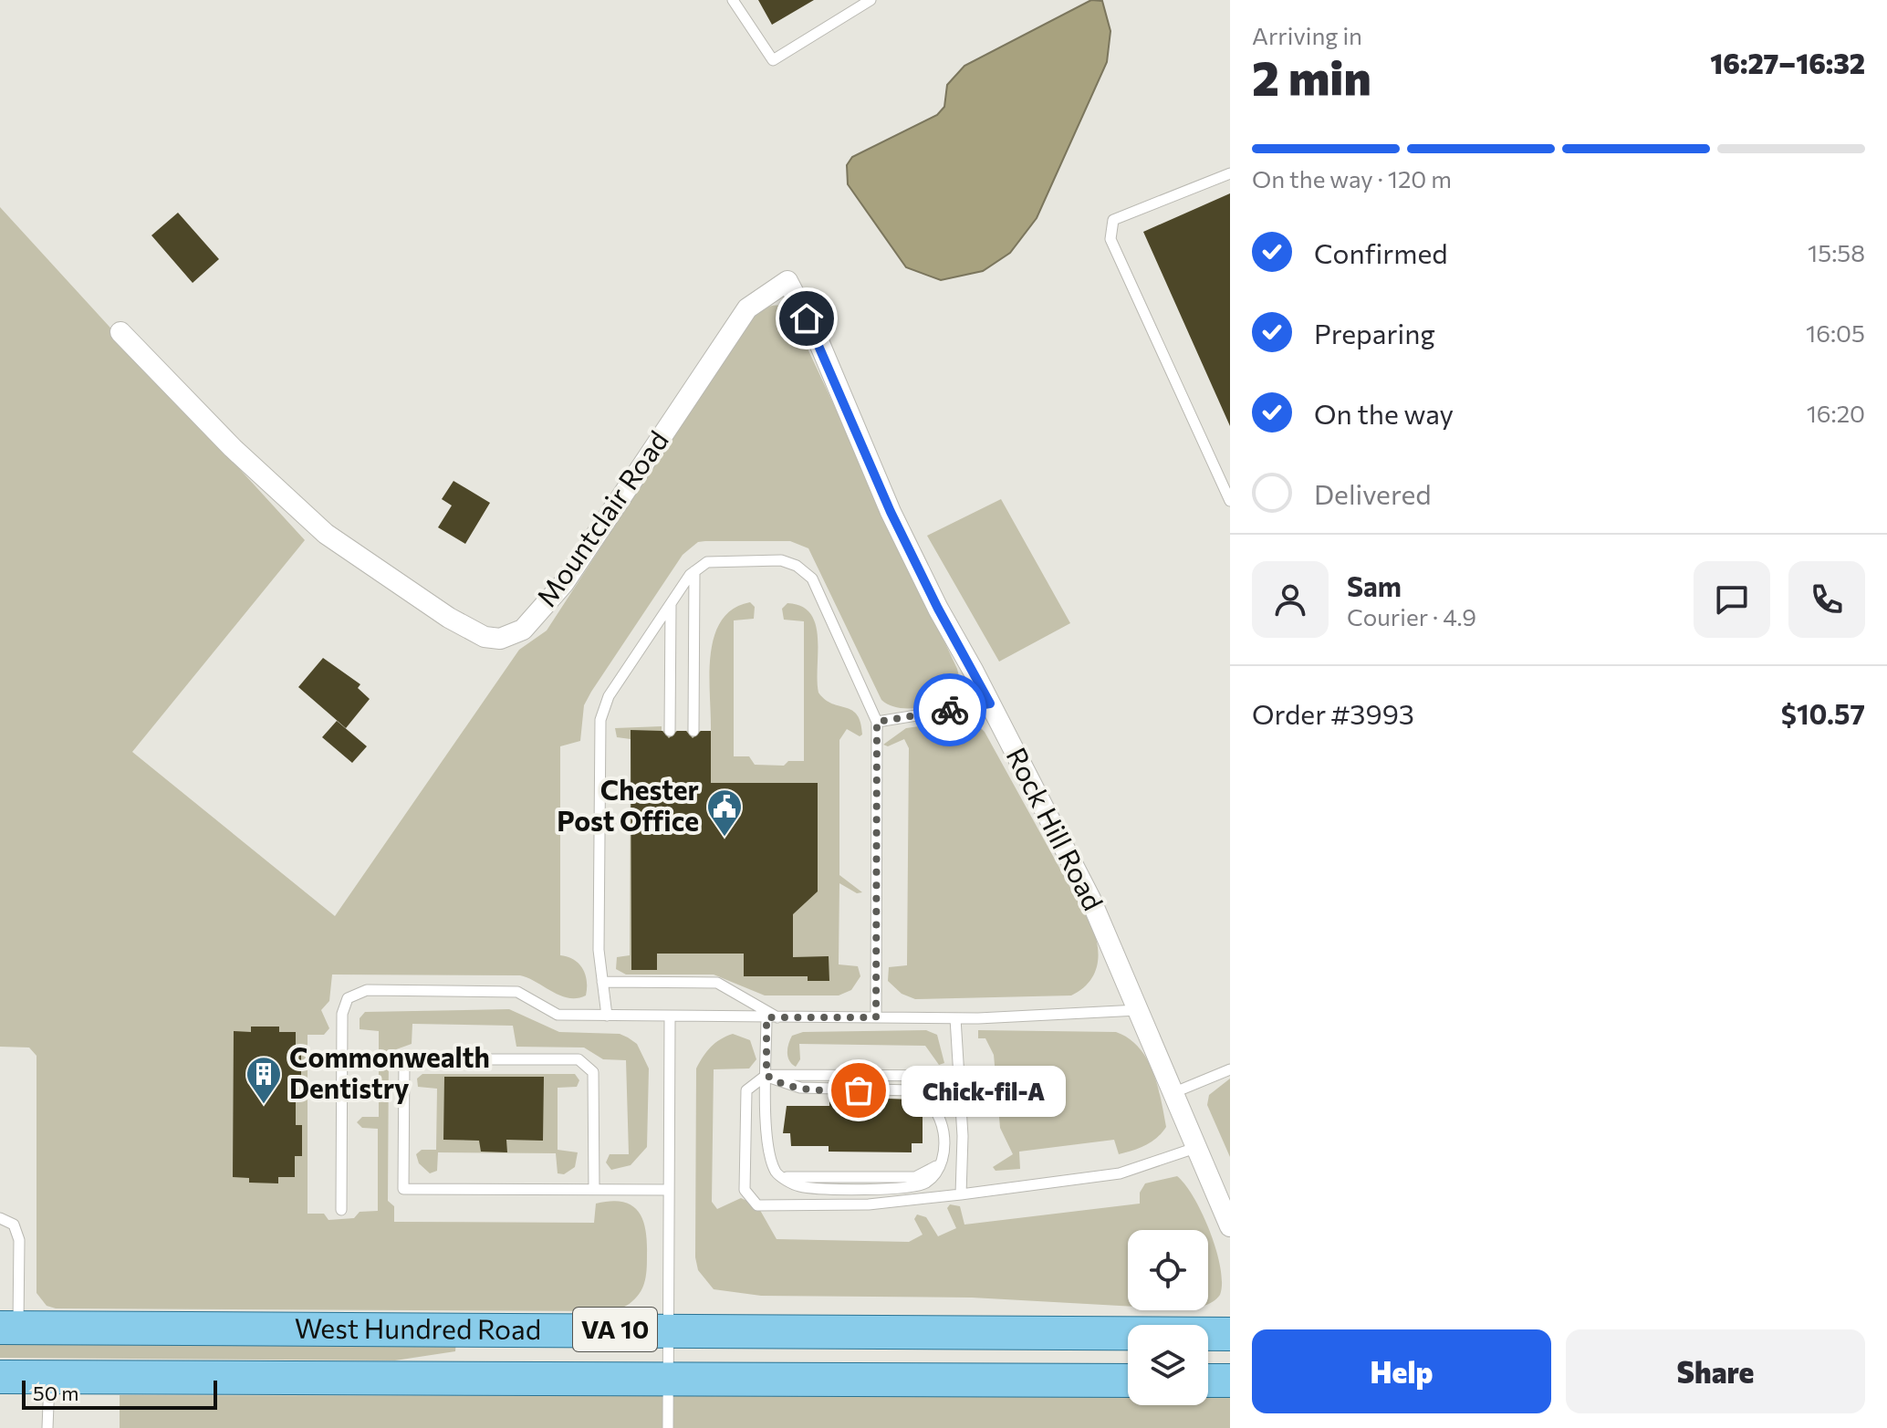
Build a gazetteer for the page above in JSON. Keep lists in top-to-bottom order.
{
  "streets": {
    "main road": ["West Hundred Road", "VA 10"],
    "street": ["Mountclair Road", "Rock Hill Road"]
  },
  "crossings": [
    ["Mountclair Road", "Rock Hill Road"]
  ],
  "places": {
    "public building": ["Chester Post Office"],
    "other": ["Chick-fil-A"],
    "building": ["Commonwealth Dentistry"]
  },
  "scale_bar": "50 m",
  "page": {
    "heading": ["2 min", "Arriving in", "16:27–16:32"],
    "panel": [
      "Sam",
      "Courier · 4.9",
      "Order #3993",
      "$10.57"
    ],
    "bar": "On the way · 120 m",
    "list": [
      ["Confirmed", "15:58"],
      ["Preparing", "16:05"],
      ["On the way", "16:20"],
      "Delivered"
    ],
    "bubble": "Chick-fil-A",
    "buttons": ["Help", "Share"],
    "scale": "50 m"
  }
}
